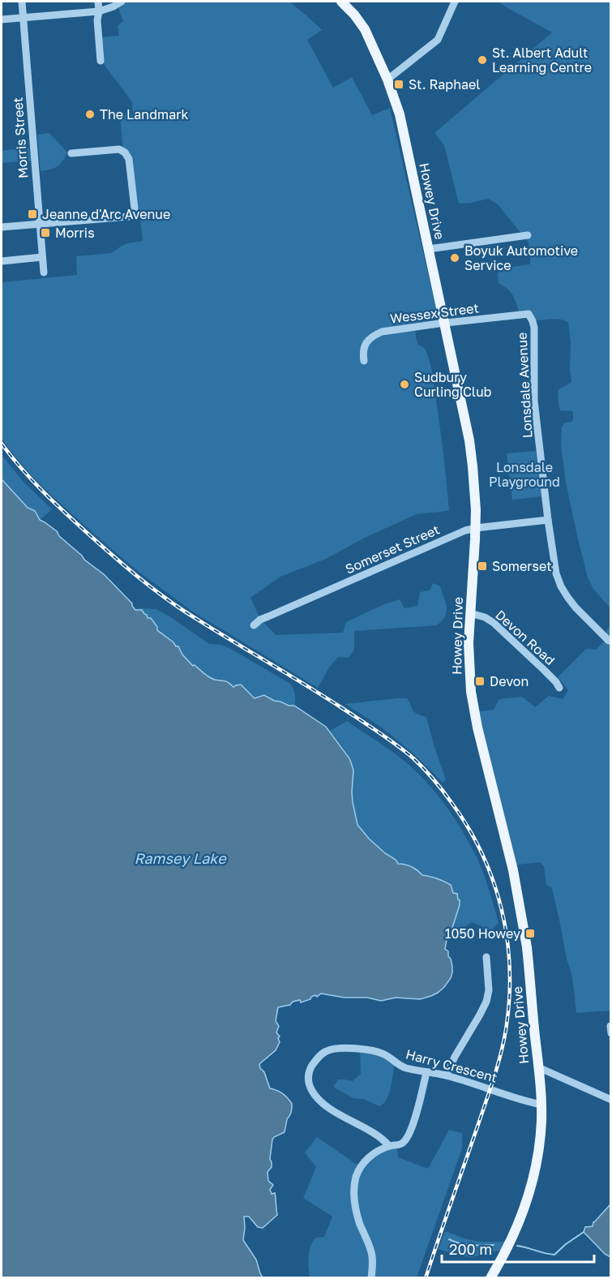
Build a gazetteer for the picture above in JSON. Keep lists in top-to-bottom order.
{
  "streets": {
    "main road": ["Howey Drive"],
    "street": [
      "Morris Street",
      "Wessex Street",
      "Lonsdale Avenue",
      "Somerset Street",
      "Devon Road",
      "Harry Crescent"
    ]
  },
  "crossings": [
    ["Howey Drive", "Wessex Street"],
    ["Howey Drive", "Somerset Street"],
    ["Howey Drive", "Devon Road"],
    ["Howey Drive", "Harry Crescent"],
    ["Wessex Street", "Lonsdale Avenue"],
    ["Lonsdale Avenue", "Somerset Street"]
  ],
  "water": ["Ramsey Lake"],
  "parks": ["Lonsdale Playground"],
  "places": {
    "other": [
      "St. Albert Adult Learning Centre",
      "The Landmark",
      "Boyuk Automotive Service",
      "Sudbury Curling Club"
    ],
    "transit": [
      "St. Raphael",
      "Jeanne d'Arc Avenue",
      "Morris",
      "Somerset",
      "Devon",
      "1050 Howey"
    ]
  },
  "scale_bar": "200 m"
}
